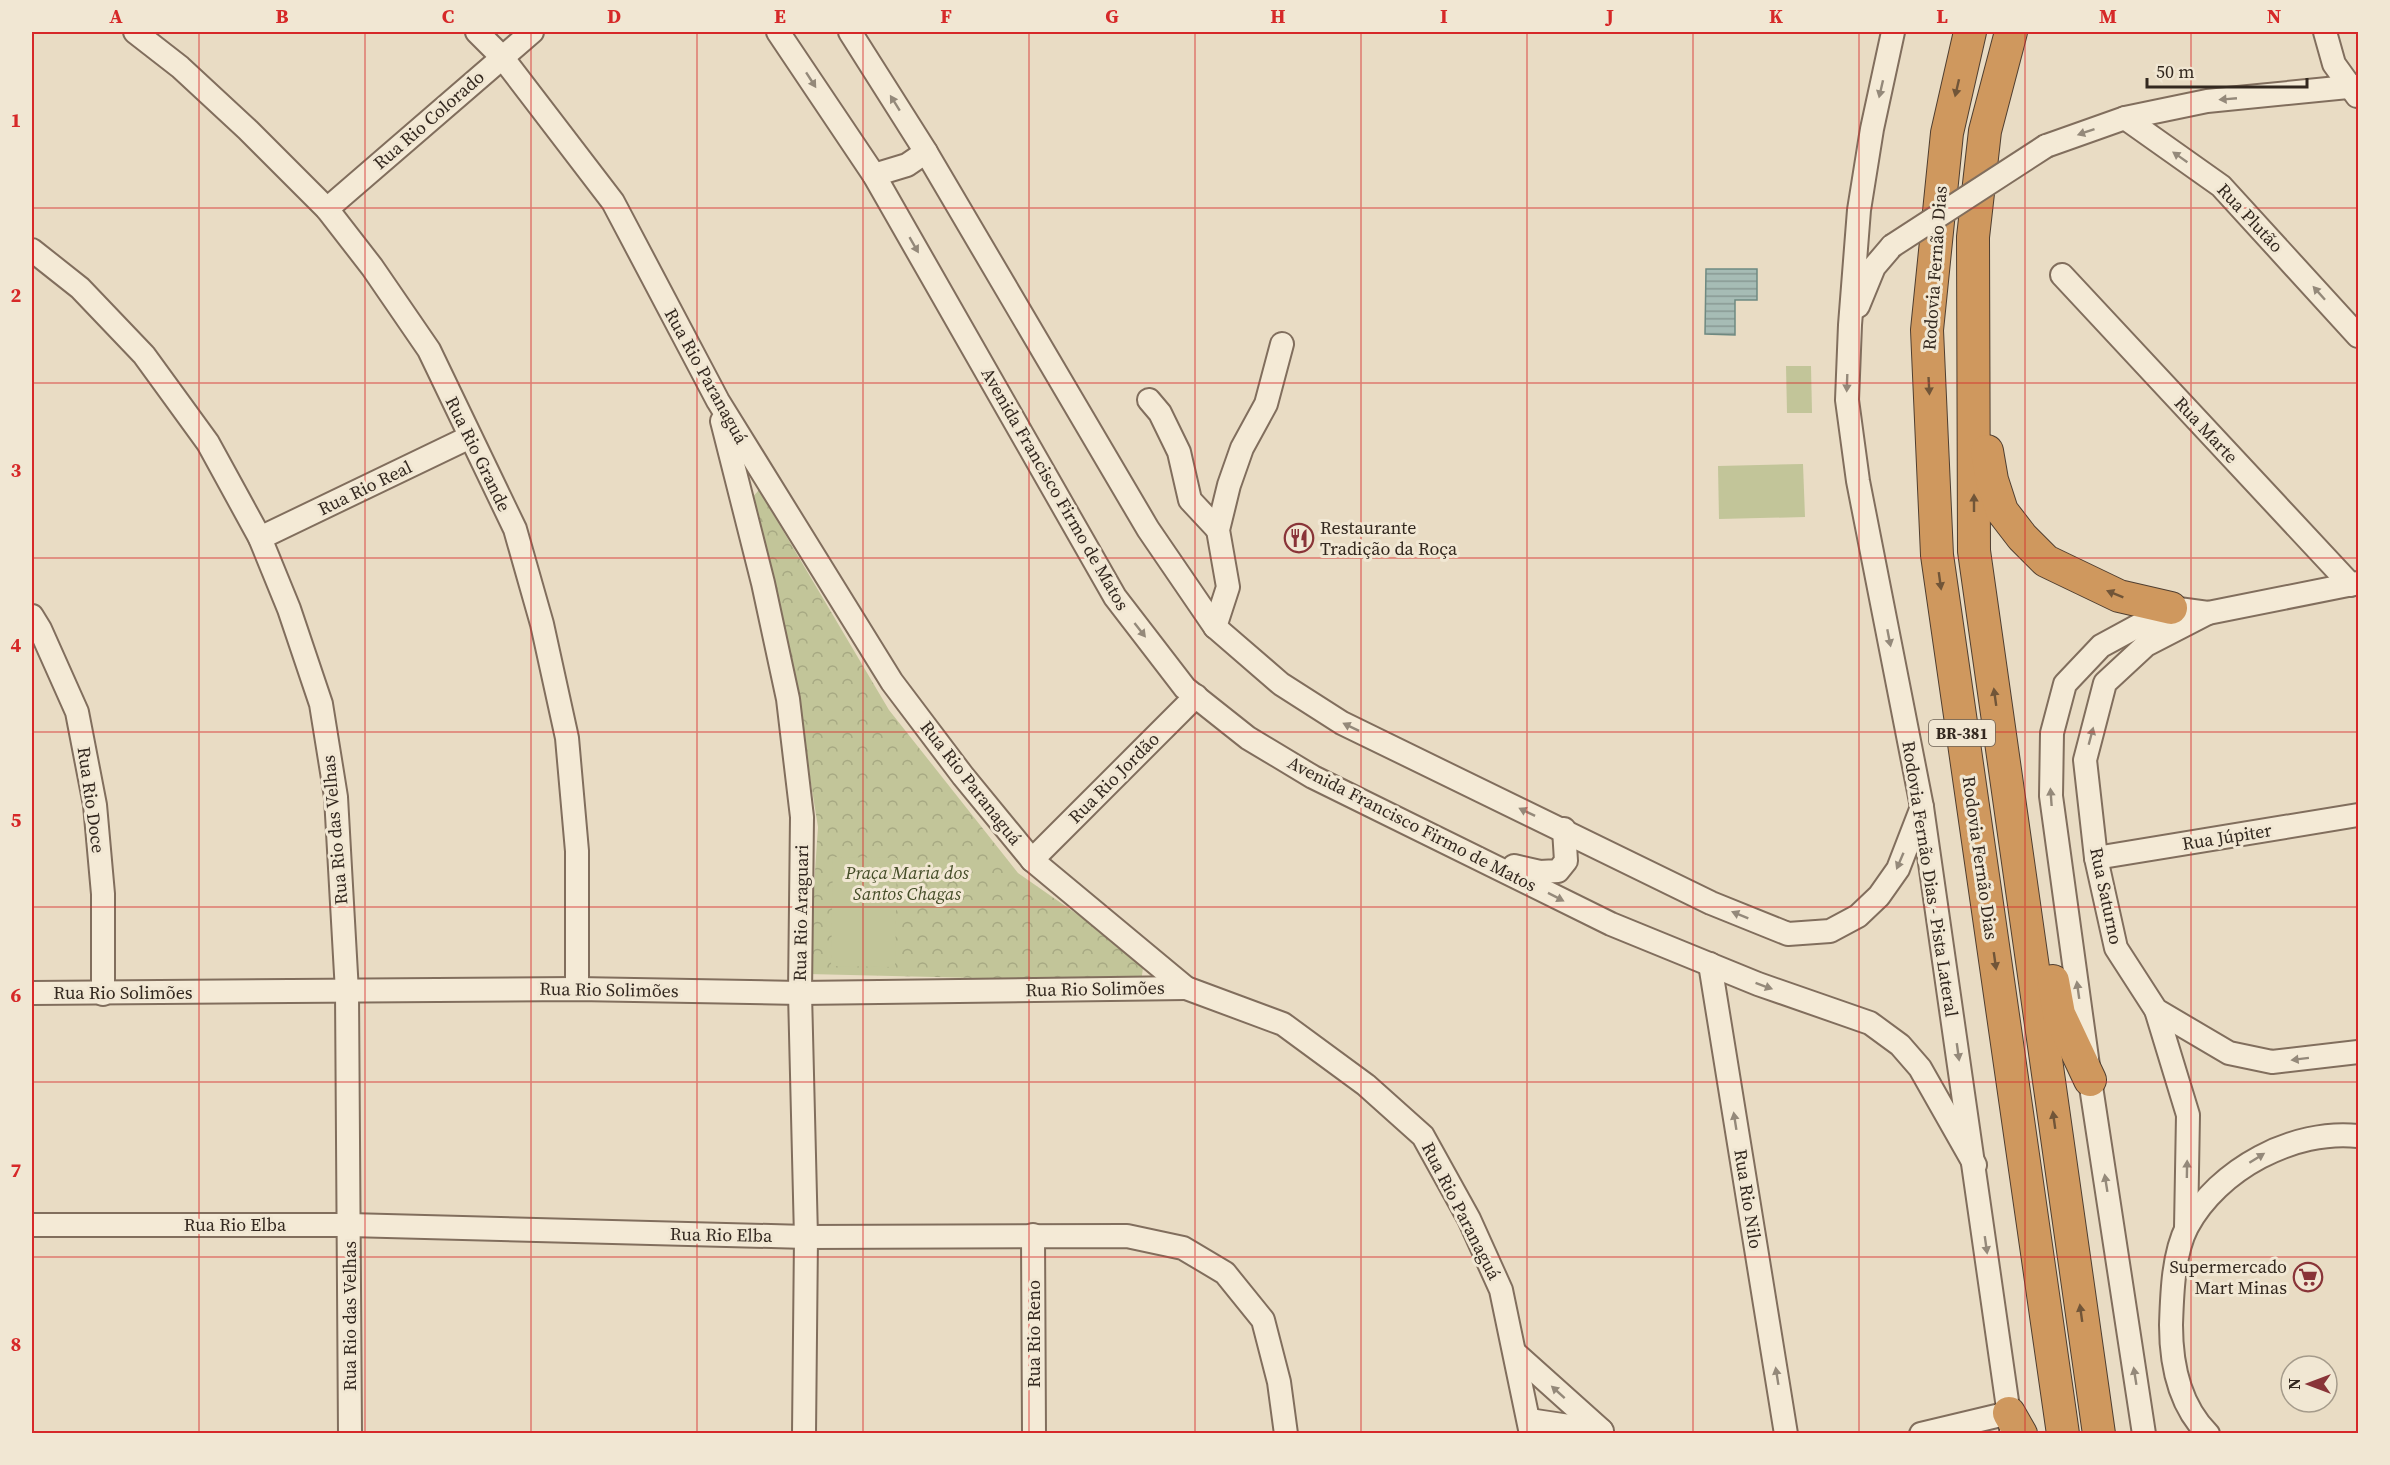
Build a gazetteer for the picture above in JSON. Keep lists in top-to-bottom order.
{
  "streets": {
    "highway": ["Rodovia Fernão Dias", "BR-381"],
    "street": [
      "Rua Rio Colorado",
      "Rua Plutão",
      "Rua Rio Paranaguá",
      "Rua Marte",
      "Rua Rio Grande",
      "Rua Rio Real",
      "Avenida Francisco Firmo de Matos",
      "Rua Rio Jordão",
      "Rua Rio Doce",
      "Rua Rio das Velhas",
      "Rua Júpiter",
      "Rodovia Fernão Dias - Pista Lateral",
      "Rua Saturno",
      "Rua Rio Araguari",
      "Rua Rio Solimões",
      "Rua Rio Nilo",
      "Rua Rio Elba",
      "Rua Rio Reno"
    ]
  },
  "crossings": [
    ["Rua Rio Colorado", "Rua Rio Paranaguá"],
    ["Rua Rio Colorado", "Rua Rio Grande"],
    ["Rua Rio Paranaguá", "Rua Rio Jordão"],
    ["Rua Rio Paranaguá", "Rua Rio Araguari"],
    ["Rua Rio Paranaguá", "Rua Rio Solimões"],
    ["Rua Marte", "Rua Saturno"],
    ["Rua Rio Grande", "Rua Rio Real"],
    ["Rua Rio Grande", "Rua Rio Solimões"],
    ["Rua Rio Real", "Rua Rio das Velhas"],
    ["Avenida Francisco Firmo de Matos", "Rua Rio Jordão"],
    ["Avenida Francisco Firmo de Matos", "Rodovia Fernão Dias - Pista Lateral"],
    ["Avenida Francisco Firmo de Matos", "Rua Rio Nilo"],
    ["BR-381", "Rodovia Fernão Dias - Pista Lateral"],
    ["Rua Rio Doce", "Rua Rio Solimões"],
    ["Rua Rio das Velhas", "Rua Rio Solimões"],
    ["Rua Rio das Velhas", "Rua Rio Elba"],
    ["Rua Júpiter", "Rua Saturno"],
    ["Rua Rio Araguari", "Rua Rio Solimões"],
    ["Rua Rio Araguari", "Rua Rio Elba"],
    ["Rua Rio Elba", "Rua Rio Reno"]
  ],
  "one_way": ["Rua Plutão", "Rua Rio Nilo"],
  "parks": ["Praça Maria dos Santos Chagas"],
  "places": {
    "restaurant": ["Restaurante Tradição da Roça"],
    "supermarket": ["Supermercado Mart Minas"]
  },
  "scale_bar": "50 m",
  "north": "left",
  "grid": {
    "columns": [
      "A",
      "B",
      "C",
      "D",
      "E",
      "F",
      "G",
      "H",
      "I",
      "J",
      "K",
      "L",
      "M",
      "N"
    ],
    "rows": [
      "1",
      "2",
      "3",
      "4",
      "5",
      "6",
      "7",
      "8"
    ]
  }
}
